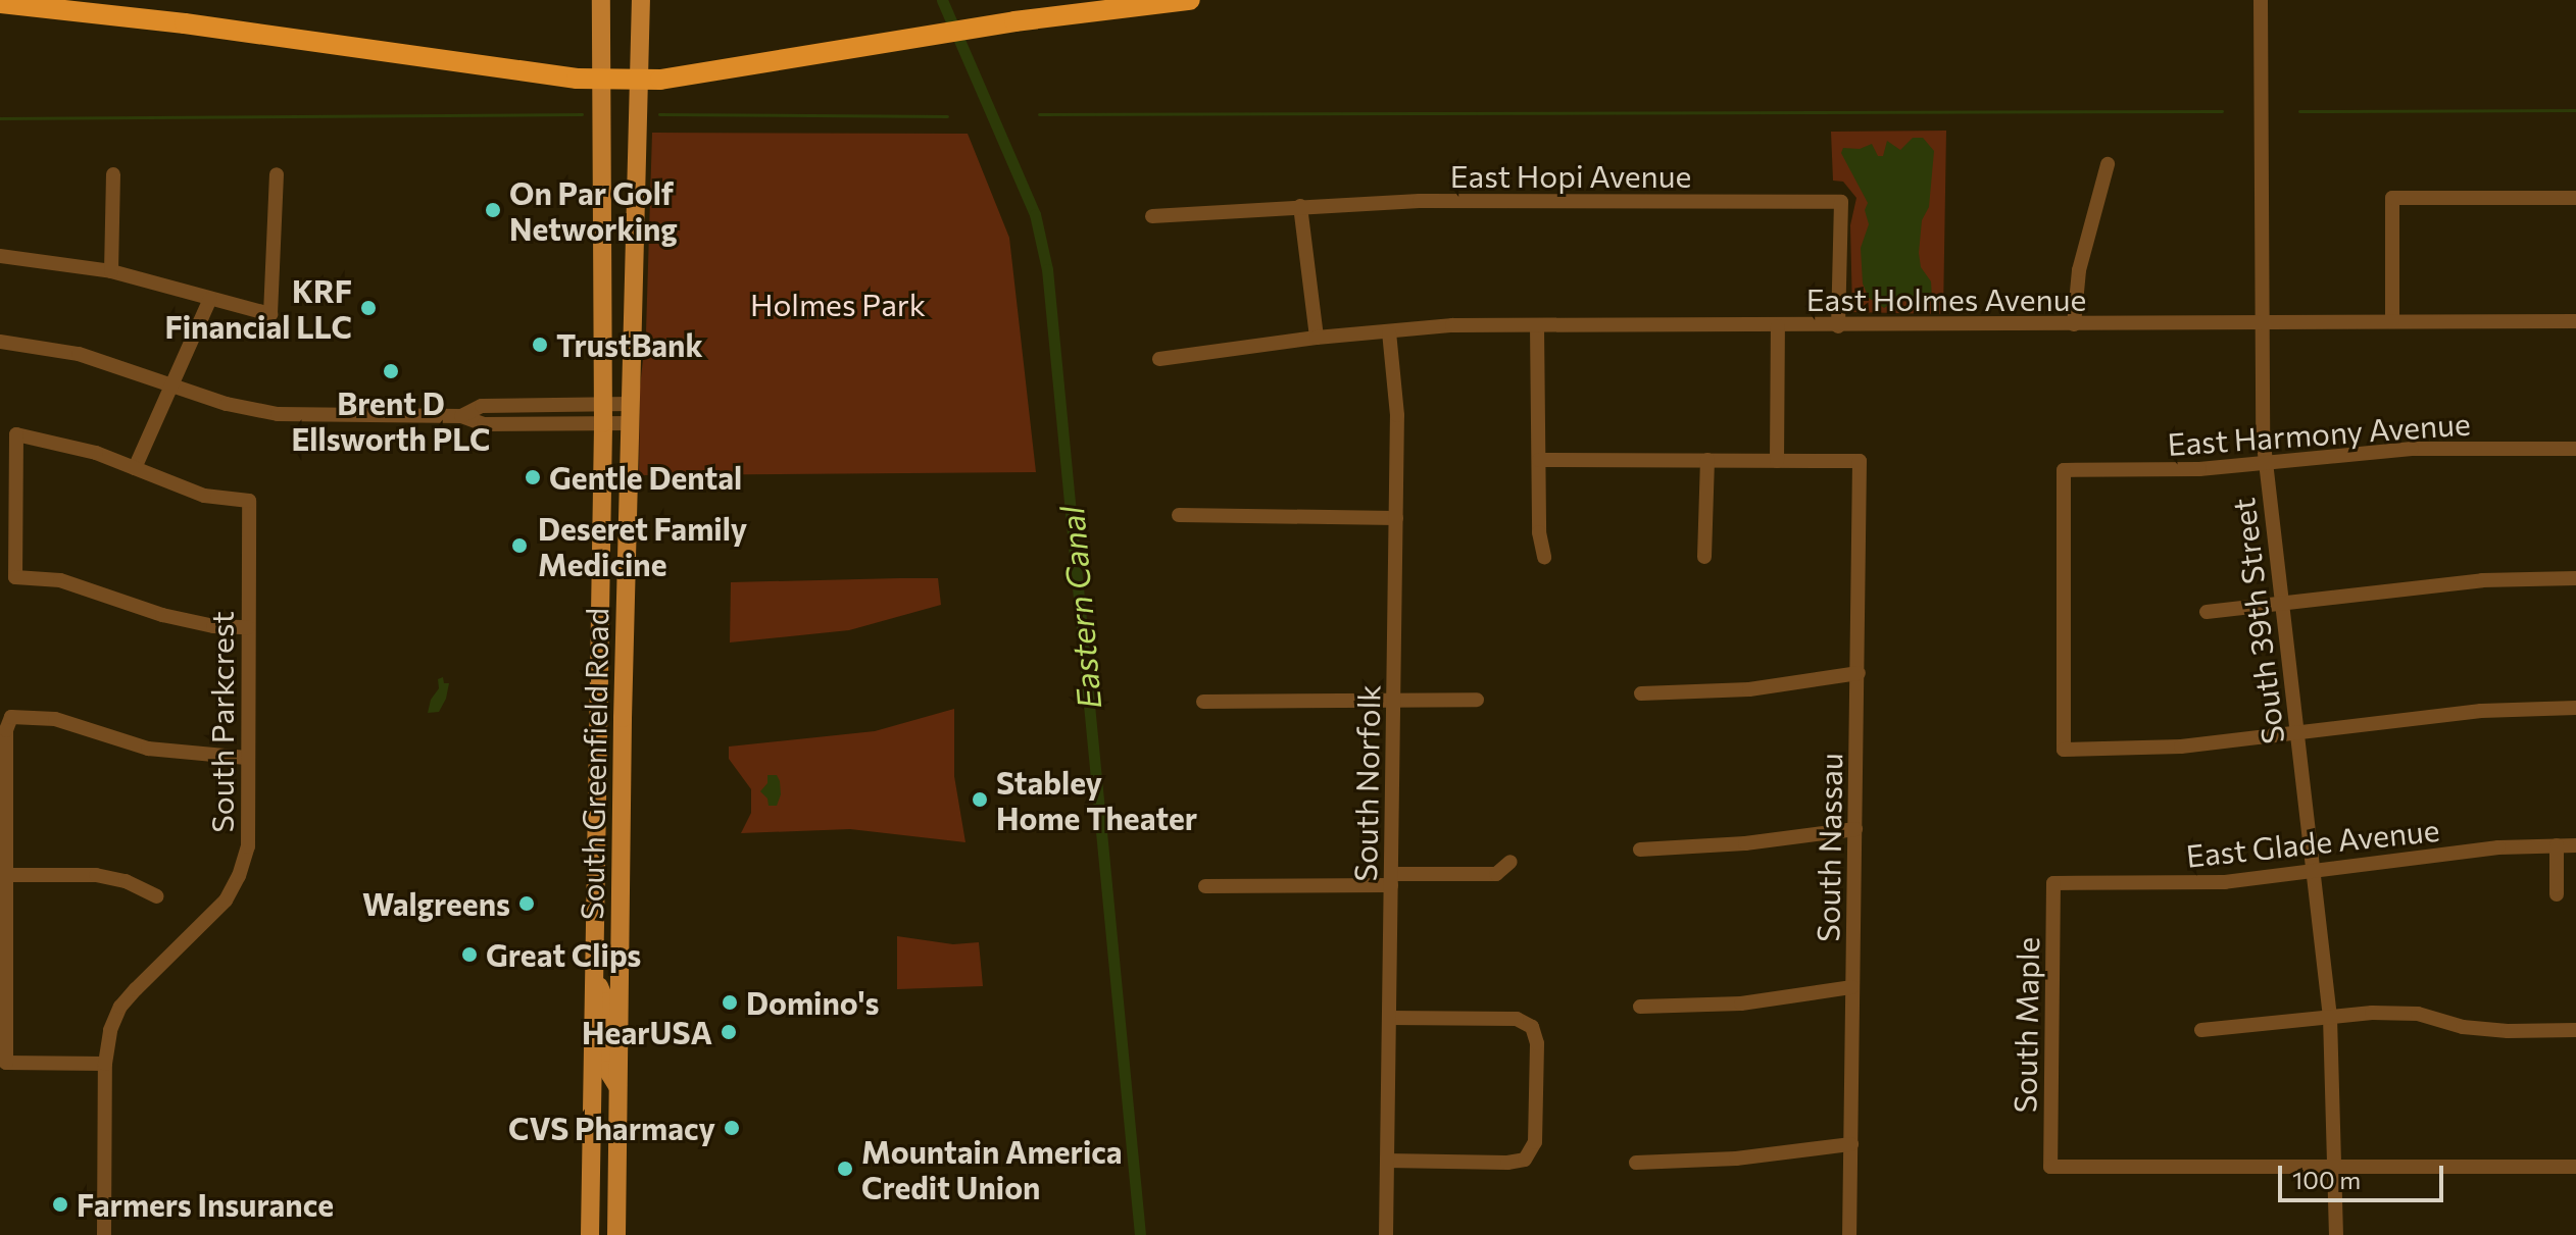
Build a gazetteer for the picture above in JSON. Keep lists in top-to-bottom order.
{
  "streets": {
    "main road": ["South Greenfield Road"],
    "street": [
      "East Hopi Avenue",
      "East Holmes Avenue",
      "East Harmony Avenue",
      "South 39th Street",
      "South Parkcrest",
      "South Norfolk",
      "East Glade Avenue",
      "South Nassau",
      "South Maple"
    ]
  },
  "crossings": [
    ["East Hopi Avenue", "East Holmes Avenue"],
    ["East Holmes Avenue", "South 39th Street"],
    ["East Holmes Avenue", "South Norfolk"],
    ["East Harmony Avenue", "South 39th Street"],
    ["South 39th Street", "East Glade Avenue"],
    ["South 39th Street", "South Maple"],
    ["East Glade Avenue", "South Maple"]
  ],
  "water": ["Eastern Canal"],
  "parks": ["Holmes Park"],
  "places": [
    "On Par Golf Networking",
    "KRF Financial LLC",
    "TrustBank",
    "Brent D Ellsworth PLC",
    "Gentle Dental",
    "Deseret Family Medicine",
    "Stabley Home Theater",
    "Walgreens",
    "Great Clips",
    "Domino's",
    "HearUSA",
    "CVS Pharmacy",
    "Mountain America Credit Union",
    "Farmers Insurance"
  ],
  "scale_bar": "100 m"
}
